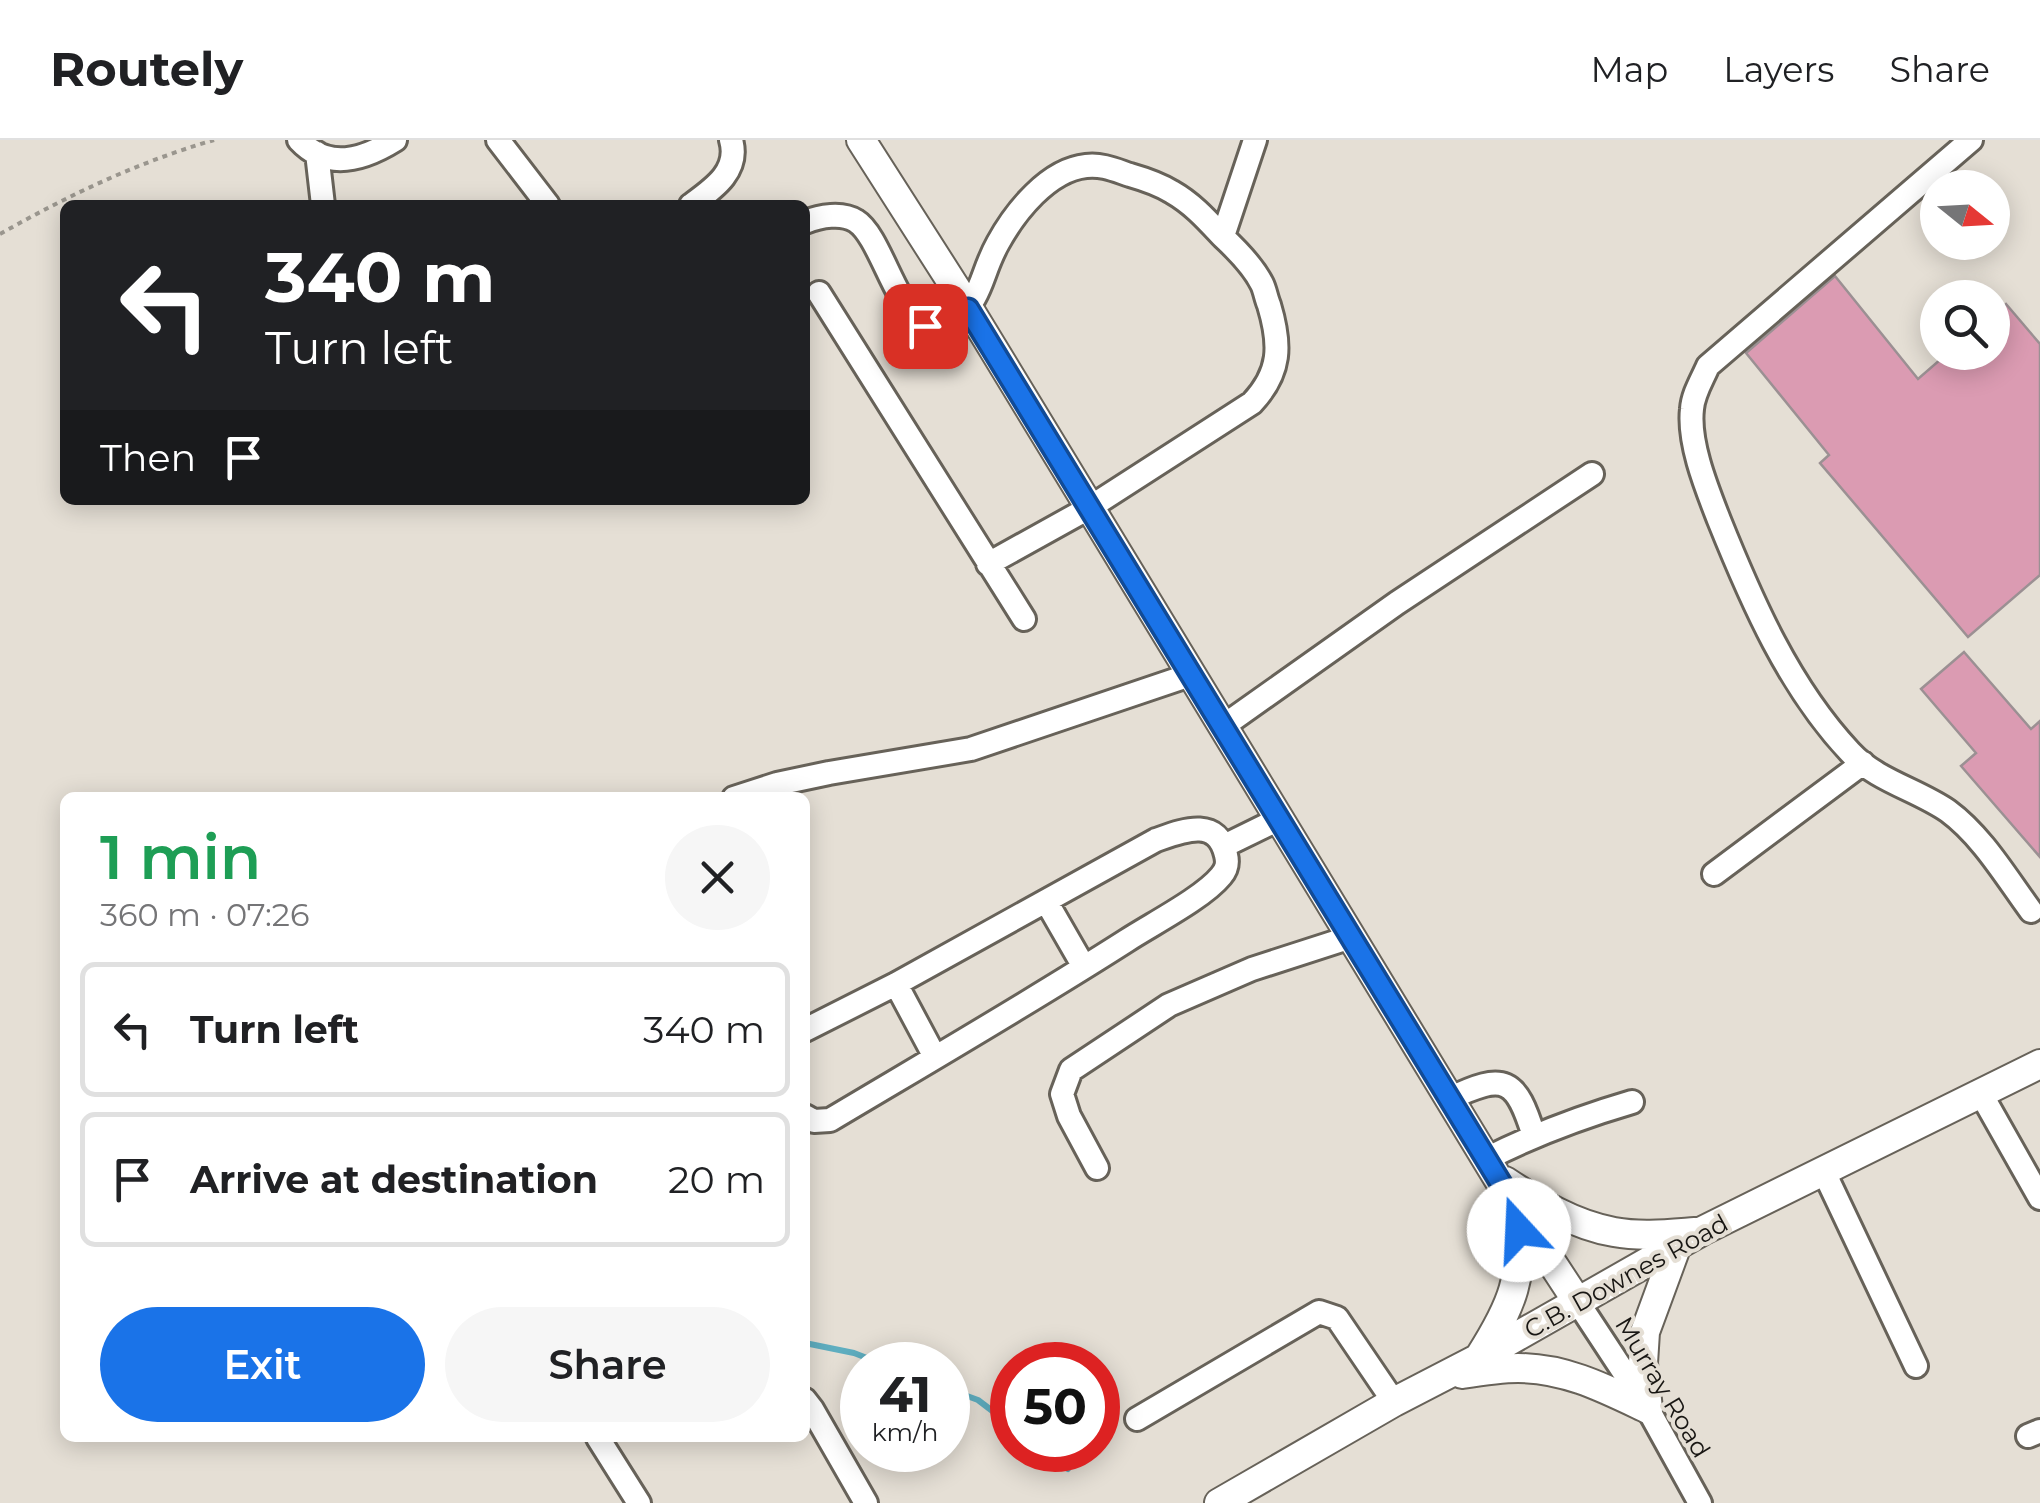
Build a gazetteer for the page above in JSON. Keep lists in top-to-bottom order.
{
  "streets": {
    "main road": ["C.B. Downes Road"],
    "street": ["Murray Road"]
  },
  "crossings": [
    ["C.B. Downes Road", "Murray Road"]
  ],
  "north": "right",
  "page": {
    "header": "Routely",
    "nav": ["Map", "Layers", "Share"],
    "turn": ["340 m", "Turn left"],
    "then": "Then",
    "heading": ["1 min", "360 m · 07:26"],
    "list": [
      {
        "name": "Turn left",
        "value": "340 m"
      },
      {
        "name": "Arrive at destination",
        "value": "20 m"
      }
    ],
    "buttons": ["Exit", "Share"],
    "speed": "41 km/h",
    "limit": "50"
  }
}
